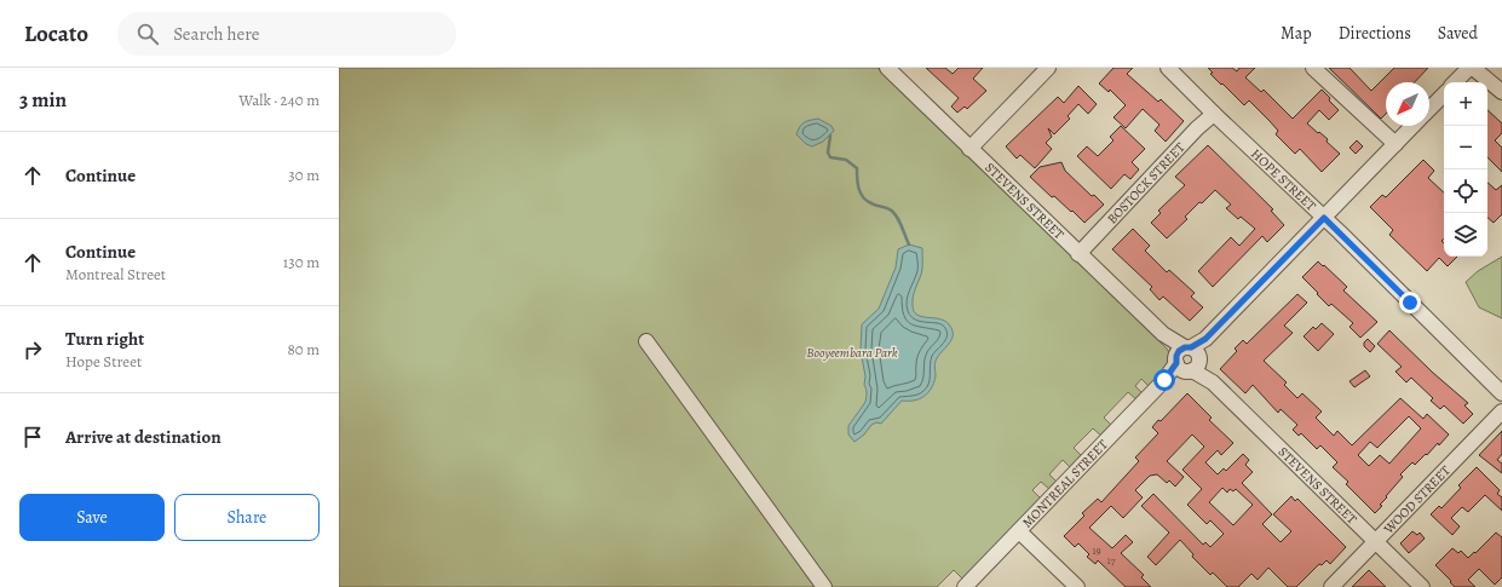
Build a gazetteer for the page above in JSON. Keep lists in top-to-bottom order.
{
  "streets": {
    "street": [
      "HOPE STREET",
      "BOSTOCK STREET",
      "STEVENS STREET",
      "MONTREAL STREET",
      "WOOD STREET"
    ]
  },
  "crossings": [
    ["HOPE STREET", "BOSTOCK STREET"],
    ["HOPE STREET", "MONTREAL STREET"],
    ["BOSTOCK STREET", "STEVENS STREET"],
    ["STEVENS STREET", "MONTREAL STREET"],
    ["STEVENS STREET", "WOOD STREET"]
  ],
  "parks": ["Booyeembara Park"],
  "house_numbers": ["19", "17"],
  "north": "bottom left",
  "page": {
    "header": "Locato",
    "search": "Search here",
    "nav": ["Map", "Directions", "Saved"],
    "heading": ["3 min", "Walk · 240 m"],
    "map_buttons": ["+", "−"],
    "list": [
      ["Continue", "30 m"],
      ["Continue", "Montreal Street", "130 m"],
      ["Turn right", "Hope Street", "80 m"],
      "Arrive at destination"
    ],
    "buttons": ["Save", "Share"]
  }
}
